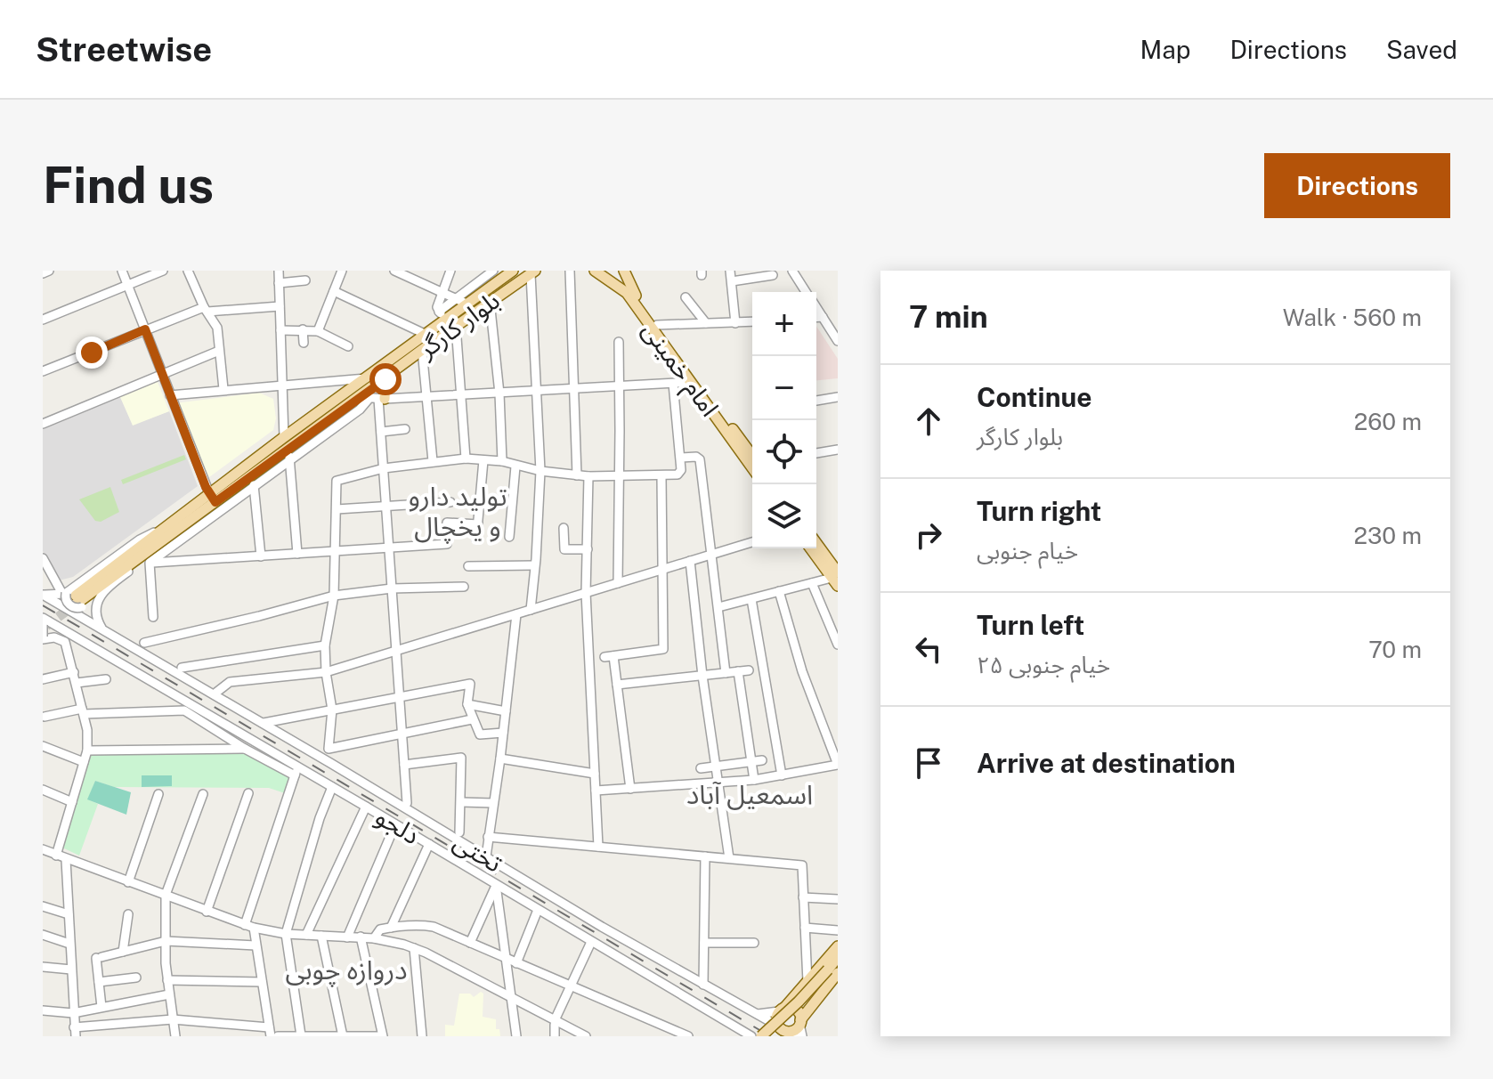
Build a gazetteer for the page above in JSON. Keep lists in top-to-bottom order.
{
  "streets": {
    "main road": ["بلوار کارگر", "امام خمینی"],
    "street": ["دلجو", "تختی"]
  },
  "districts": ["تولید دارو و یخچال", "اسمعیل آباد", "دروازه چوبی"],
  "page": {
    "header": "Streetwise",
    "nav": ["Map", "Directions", "Saved"],
    "buttons": "Directions",
    "title": "Find us",
    "heading": ["7 min", "Walk · 560 m"],
    "map_buttons": ["+", "−"],
    "list": [
      ["Continue", "بلوار کارگر", "260 m"],
      ["Turn right", "خیام جنوبی", "230 m"],
      ["Turn left", "خیام جنوبی ۲۵", "70 m"],
      "Arrive at destination"
    ]
  }
}
